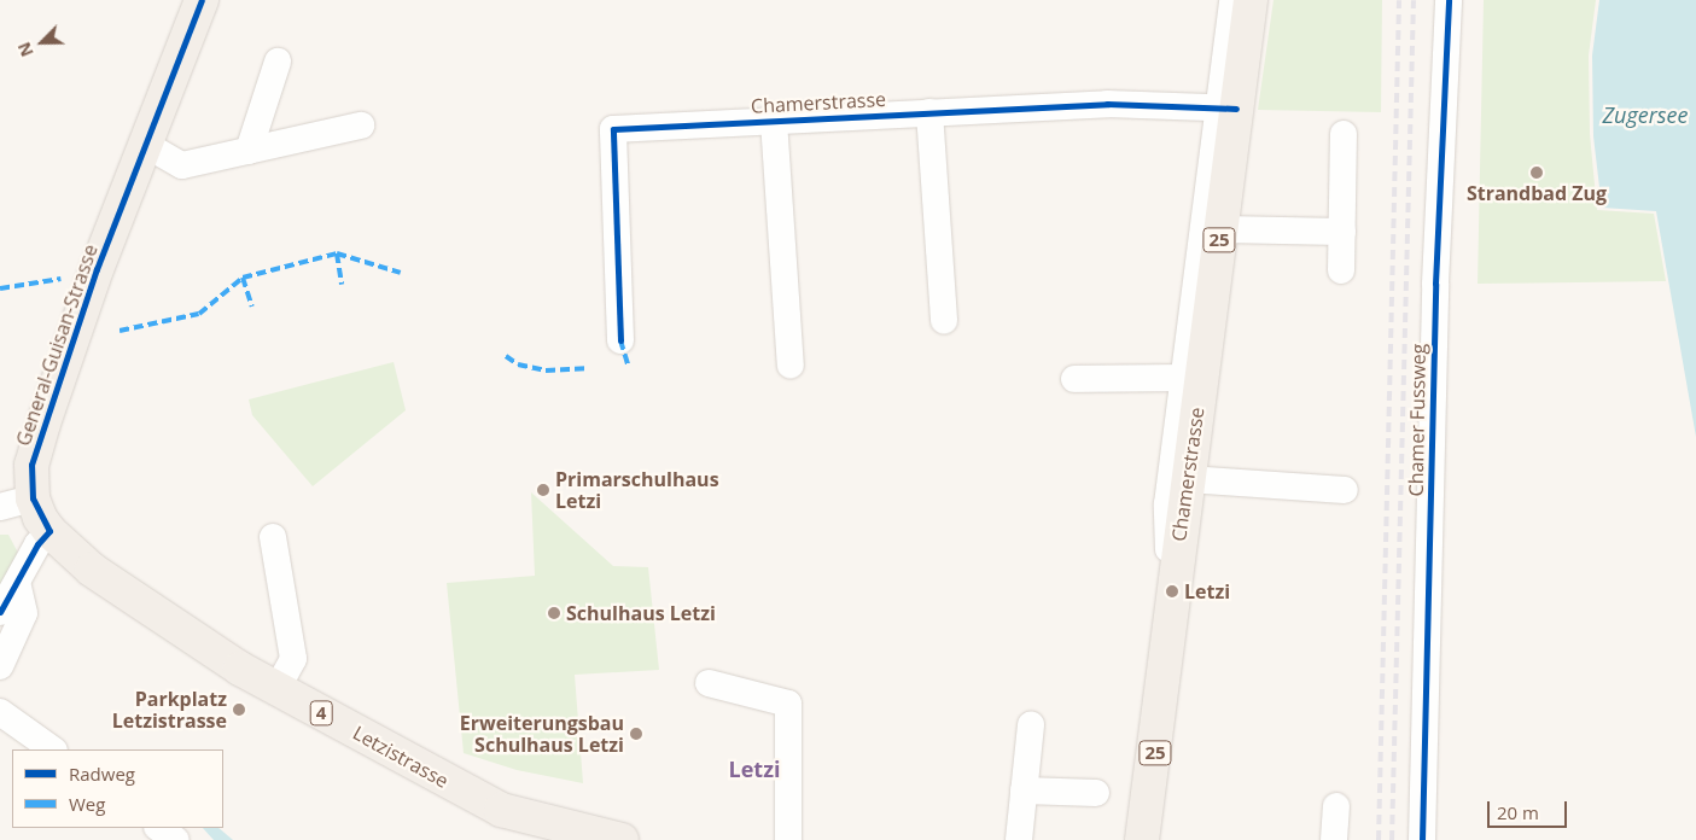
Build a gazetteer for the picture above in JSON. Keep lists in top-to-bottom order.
{
  "streets": {
    "main road": [
      "Chamerstrasse",
      "25",
      "General-Guisan-Strasse",
      "4",
      "Letzistrasse"
    ],
    "street": ["Chamer Fussweg"]
  },
  "crossings": [
    ["General-Guisan-Strasse", "Letzistrasse"]
  ],
  "districts": ["Letzi"],
  "water": ["Zugersee"],
  "places": [
    "Strandbad Zug",
    "Primarschulhaus Letzi",
    "Letzi",
    "Schulhaus Letzi",
    "Parkplatz Letzistrasse",
    "Erweiterungsbau Schulhaus Letzi"
  ],
  "legend": ["Radweg", "Weg"],
  "scale_bar": "20 m",
  "north": "bottom left"
}
